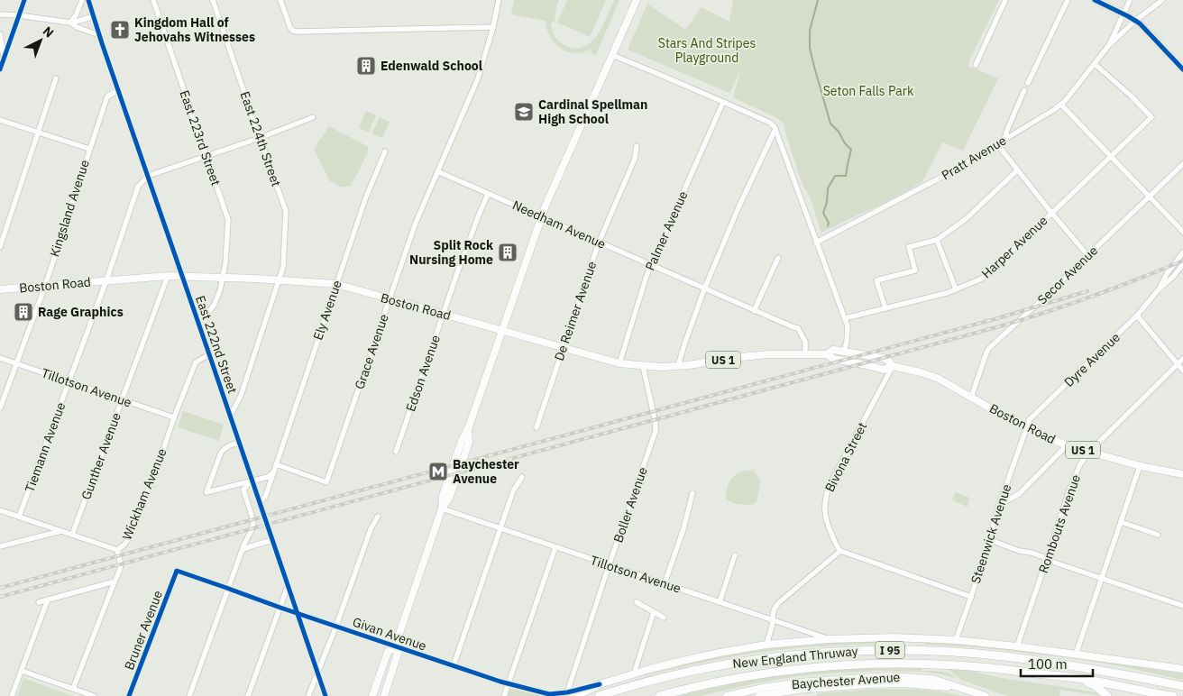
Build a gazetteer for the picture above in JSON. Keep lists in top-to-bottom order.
{
  "streets": {
    "highway": ["I 95", "New England Thruway"],
    "main road": ["Boston Road", "US 1", "Baychester Avenue"],
    "street": [
      "East 223rd Street",
      "East 224th Street",
      "Pratt Avenue",
      "Kingsland Avenue",
      "Needham Avenue",
      "Palmer Avenue",
      "Harper Avenue",
      "Secor Avenue",
      "Ely Avenue",
      "De Reimer Avenue",
      "East 222nd Street",
      "Grace Avenue",
      "Dyre Avenue",
      "Edson Avenue",
      "Tillotson Avenue",
      "Tiemann Avenue",
      "Gunther Avenue",
      "Bivona Street",
      "Wickham Avenue",
      "Boller Avenue",
      "Rombouts Avenue",
      "Steenwick Avenue",
      "Bruner Avenue",
      "Givan Avenue"
    ]
  },
  "crossings": [
    ["East 223rd Street", "Boston Road"],
    ["East 224th Street", "Boston Road"],
    ["Pratt Avenue", "Harper Avenue"],
    ["Kingsland Avenue", "Boston Road"],
    ["Kingsland Avenue", "East 222nd Street"],
    ["Kingsland Avenue", "Tillotson Avenue"],
    ["Needham Avenue", "Palmer Avenue"],
    ["Needham Avenue", "Boston Road"],
    ["Needham Avenue", "De Reimer Avenue"],
    ["Needham Avenue", "Grace Avenue"],
    ["Needham Avenue", "Edson Avenue"],
    ["Palmer Avenue", "Boston Road"],
    ["Secor Avenue", "Boston Road"],
    ["Boston Road", "Ely Avenue"],
    ["Boston Road", "De Reimer Avenue"],
    ["Boston Road", "East 222nd Street"],
    ["Boston Road", "Grace Avenue"],
    ["Boston Road", "Dyre Avenue"],
    ["Boston Road", "Edson Avenue"],
    ["Boston Road", "Tiemann Avenue"],
    ["Boston Road", "Gunther Avenue"],
    ["Boston Road", "Bivona Street"],
    ["Boston Road", "Boller Avenue"],
    ["Boston Road", "Rombouts Avenue"],
    ["Boston Road", "Steenwick Avenue"],
    ["Ely Avenue", "East 222nd Street"],
    ["Ely Avenue", "Grace Avenue"],
    ["East 222nd Street", "Tiemann Avenue"],
    ["East 222nd Street", "Wickham Avenue"],
    ["East 222nd Street", "Givan Avenue"],
    ["Dyre Avenue", "Steenwick Avenue"],
    ["Tillotson Avenue", "Tiemann Avenue"],
    ["Tillotson Avenue", "Gunther Avenue"],
    ["Tillotson Avenue", "Wickham Avenue"],
    ["Tillotson Avenue", "Boller Avenue"],
    ["Tillotson Avenue", "New England Thruway"],
    ["Boller Avenue", "Givan Avenue"],
    ["Rombouts Avenue", "New England Thruway"],
    ["Steenwick Avenue", "New England Thruway"],
    ["Bruner Avenue", "Givan Avenue"]
  ],
  "parks": ["Stars And Stripes Playground", "Seton Falls Park"],
  "places": {
    "church": ["Kingdom Hall of Jehovahs Witnesses"],
    "building": ["Edenwald School", "Split Rock Nursing Home", "Rage Graphics"],
    "school or university": ["Cardinal Spellman High School"],
    "metro station": ["Baychester Avenue"]
  },
  "scale_bar": "100 m",
  "north": "top right"
}
